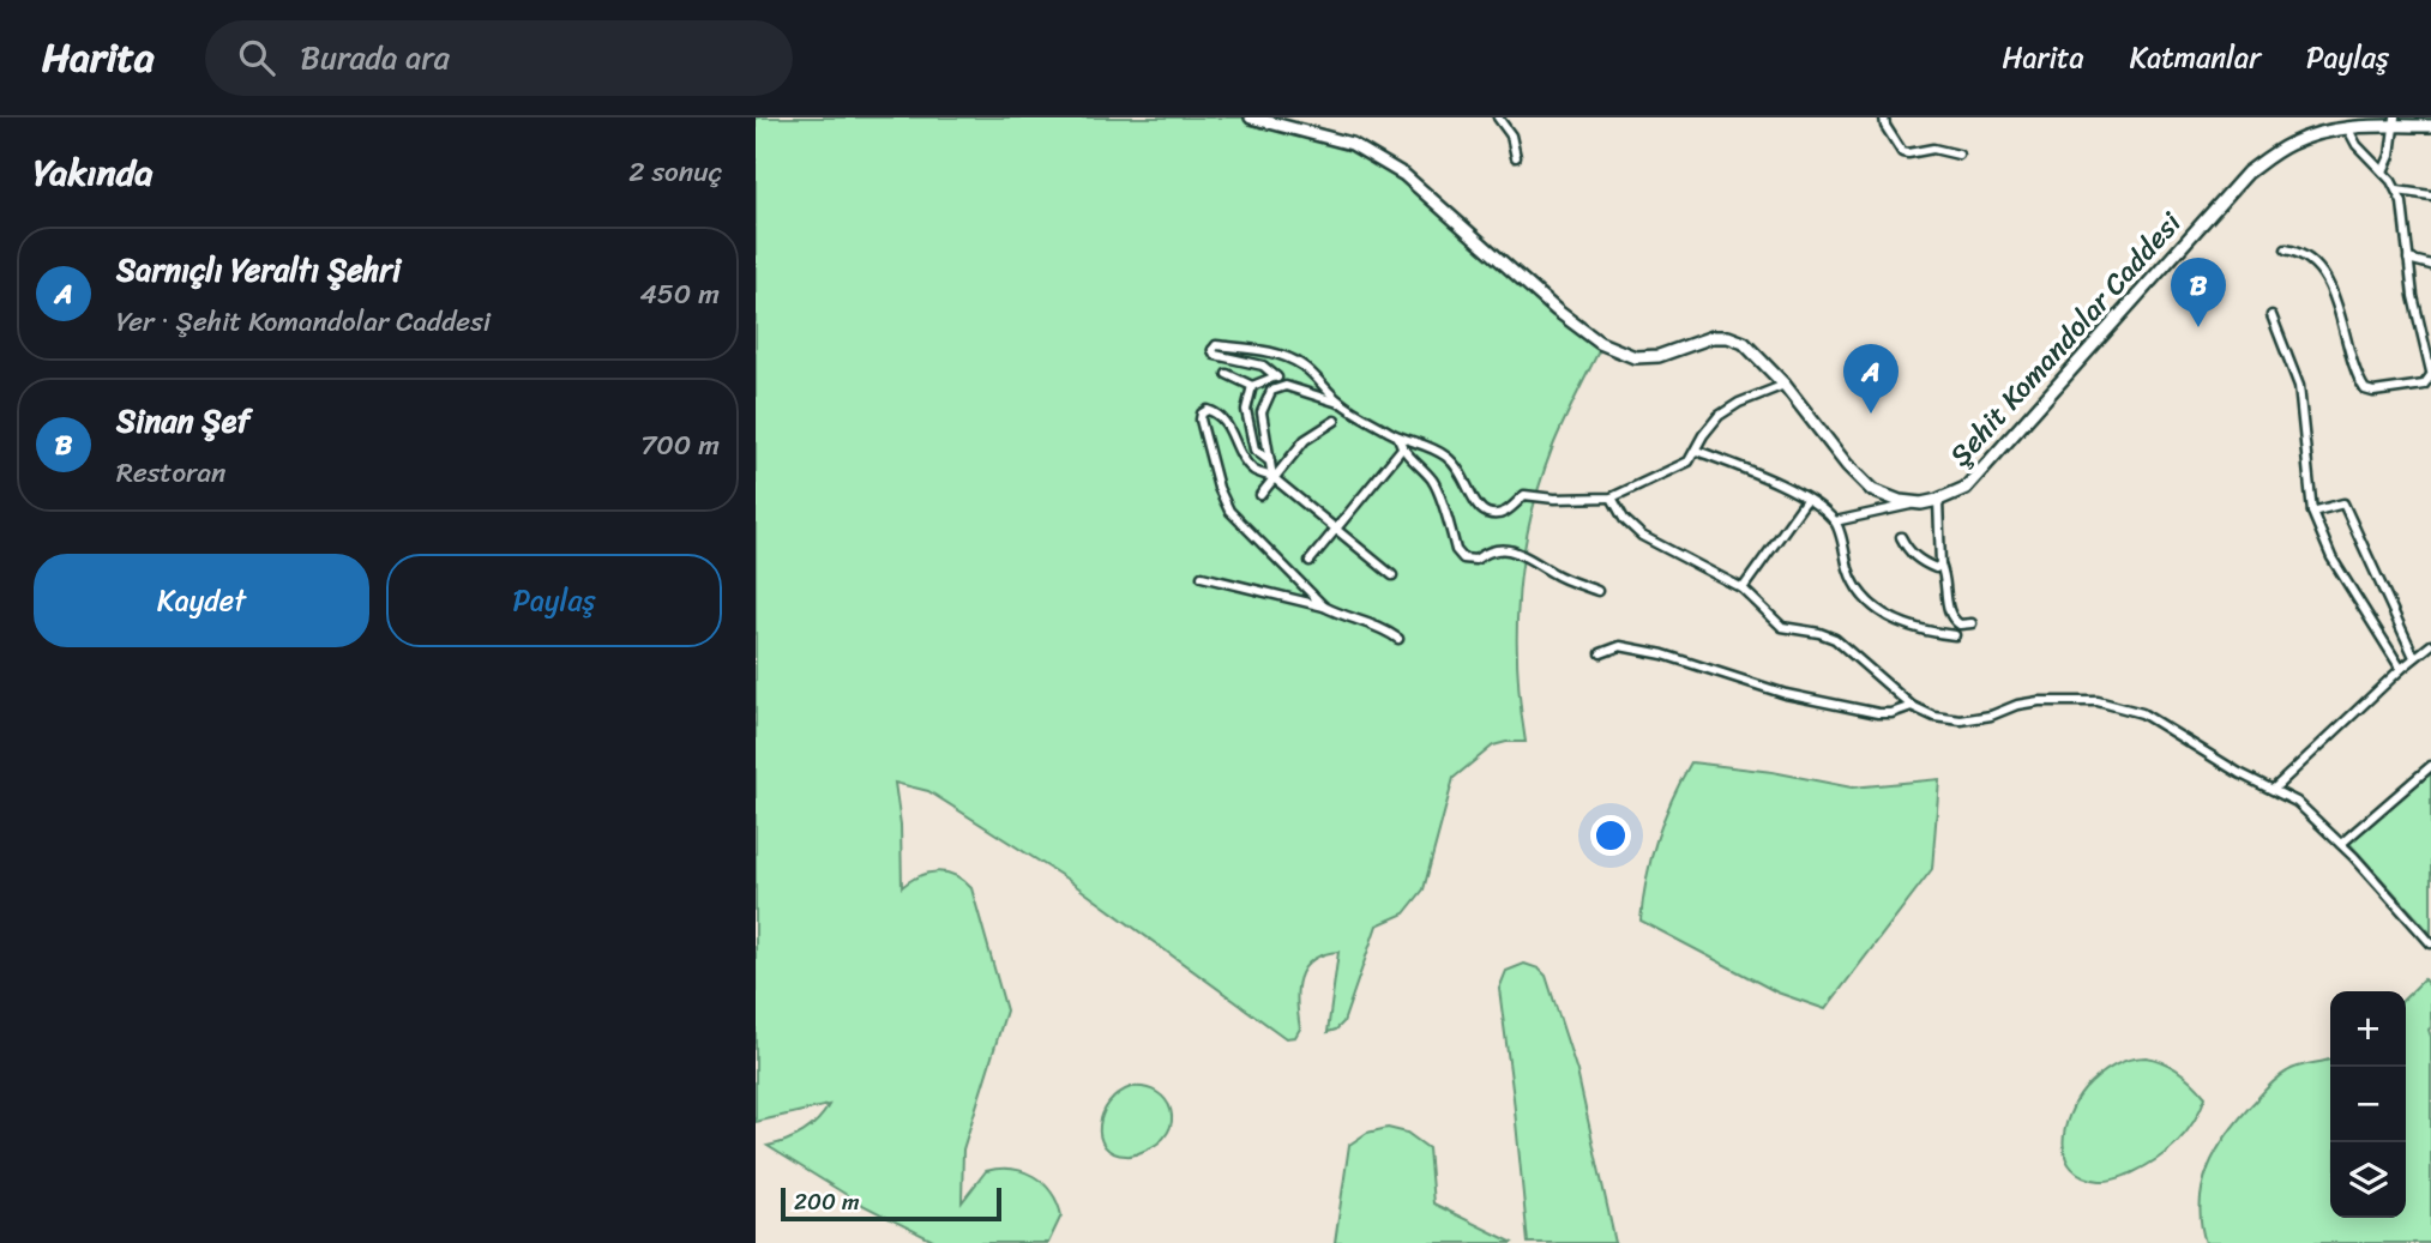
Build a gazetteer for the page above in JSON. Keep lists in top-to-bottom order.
{
  "streets": {
    "main road": ["Şehit Komandolar Caddesi"]
  },
  "scale_bar": "200 m",
  "page": {
    "header": "Harita",
    "search": "Burada ara",
    "nav": ["Harita", "Katmanlar", "Paylaş"],
    "heading": ["Yakında", "2 sonuç"],
    "list": [
      {
        "mark": "A",
        "name": "Sarnıçlı Yeraltı Şehri",
        "note": "Yer · Şehit Komandolar Caddesi",
        "value": "450 m"
      },
      {
        "mark": "B",
        "name": "Sinan Şef",
        "note": "Restoran",
        "value": "700 m"
      }
    ],
    "pins": ["B", "A"],
    "buttons": ["Kaydet", "Paylaş"],
    "map_buttons": ["+", "−"],
    "scale": "200 m"
  }
}
